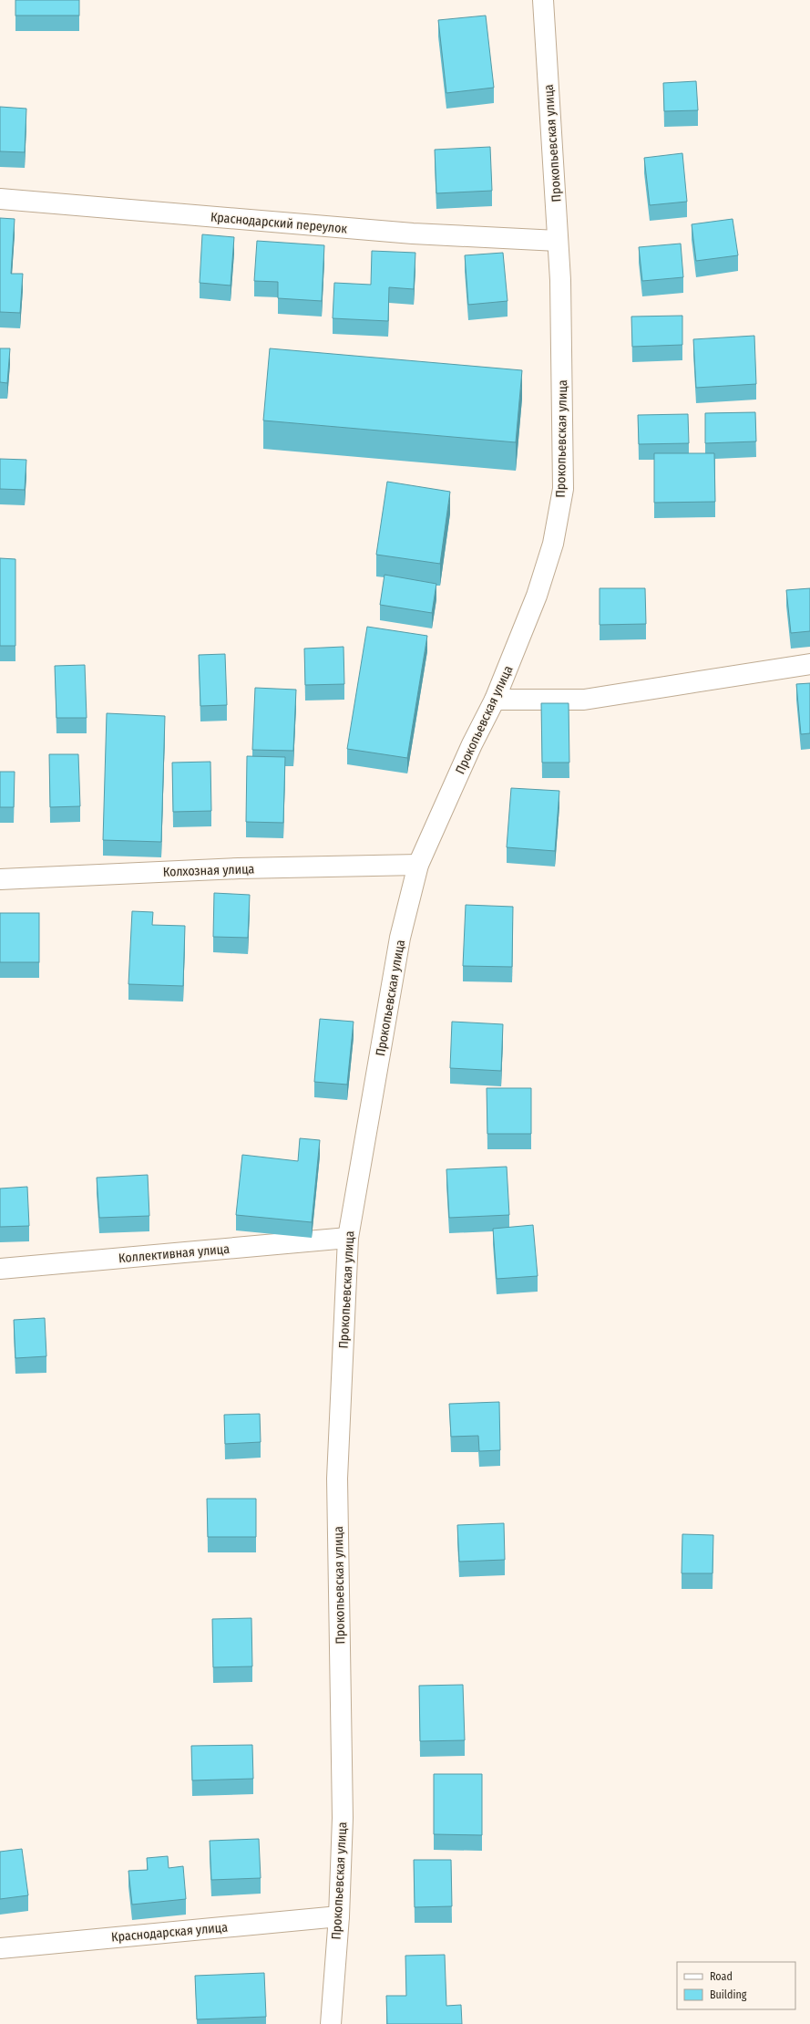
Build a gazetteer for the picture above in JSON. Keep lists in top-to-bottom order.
{
  "streets": {
    "main road": [
      "Прокопьевская улица",
      "Краснодарский переулок",
      "Колхозная улица",
      "Коллективная улица",
      "Краснодарская улица"
    ]
  },
  "crossings": [
    ["Прокопьевская улица", "Краснодарский переулок"],
    ["Прокопьевская улица", "Колхозная улица"],
    ["Прокопьевская улица", "Коллективная улица"],
    ["Прокопьевская улица", "Краснодарская улица"]
  ],
  "legend": ["Road", "Building"]
}
